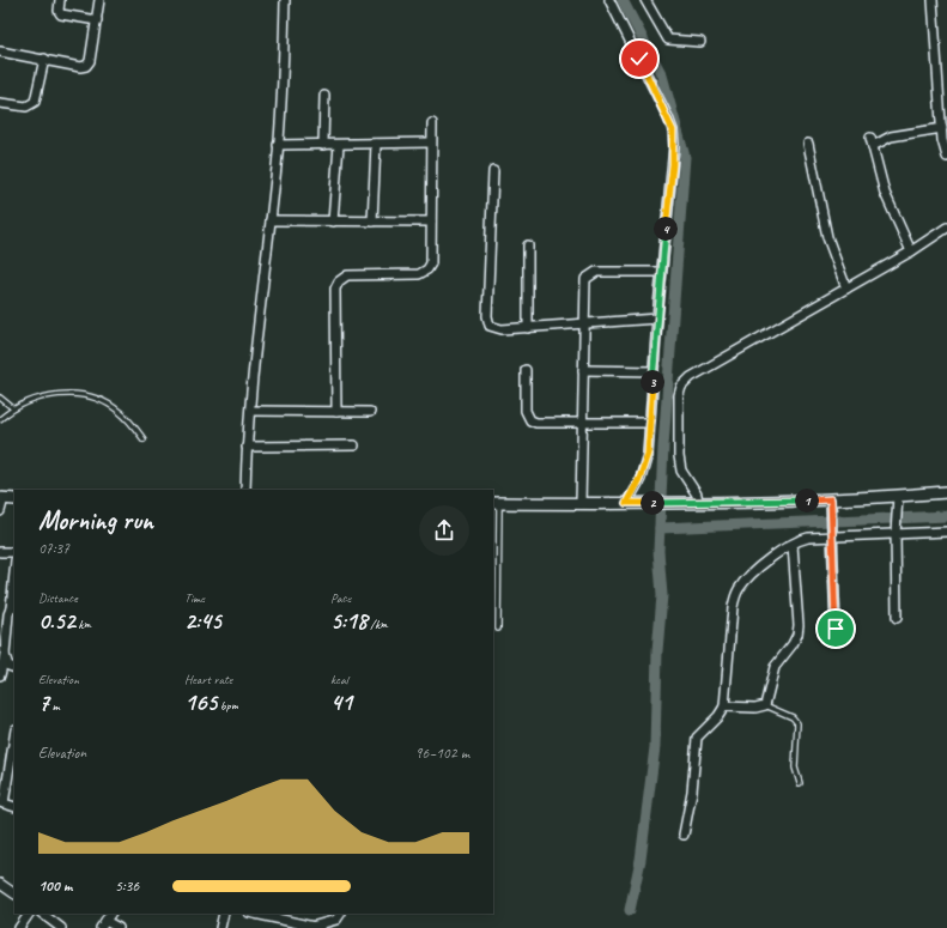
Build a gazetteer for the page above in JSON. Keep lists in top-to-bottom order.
{
  "page": {
    "pins": [
      "4",
      "3",
      "1",
      "2"
    ],
    "heading": ["Morning run", "07:37"],
    "stats": [
      ["Distance", "0.52 km"],
      ["Time", "2:45"],
      ["Pace", "5:18 /km"],
      ["Elevation", "7 m"],
      ["Heart rate", "165 bpm"],
      ["kcal", "41"]
    ],
    "chart": ["Elevation", "96–102 m"],
    "list": [
      {
        "name": "100 m",
        "note": "5:36"
      }
    ]
  }
}
